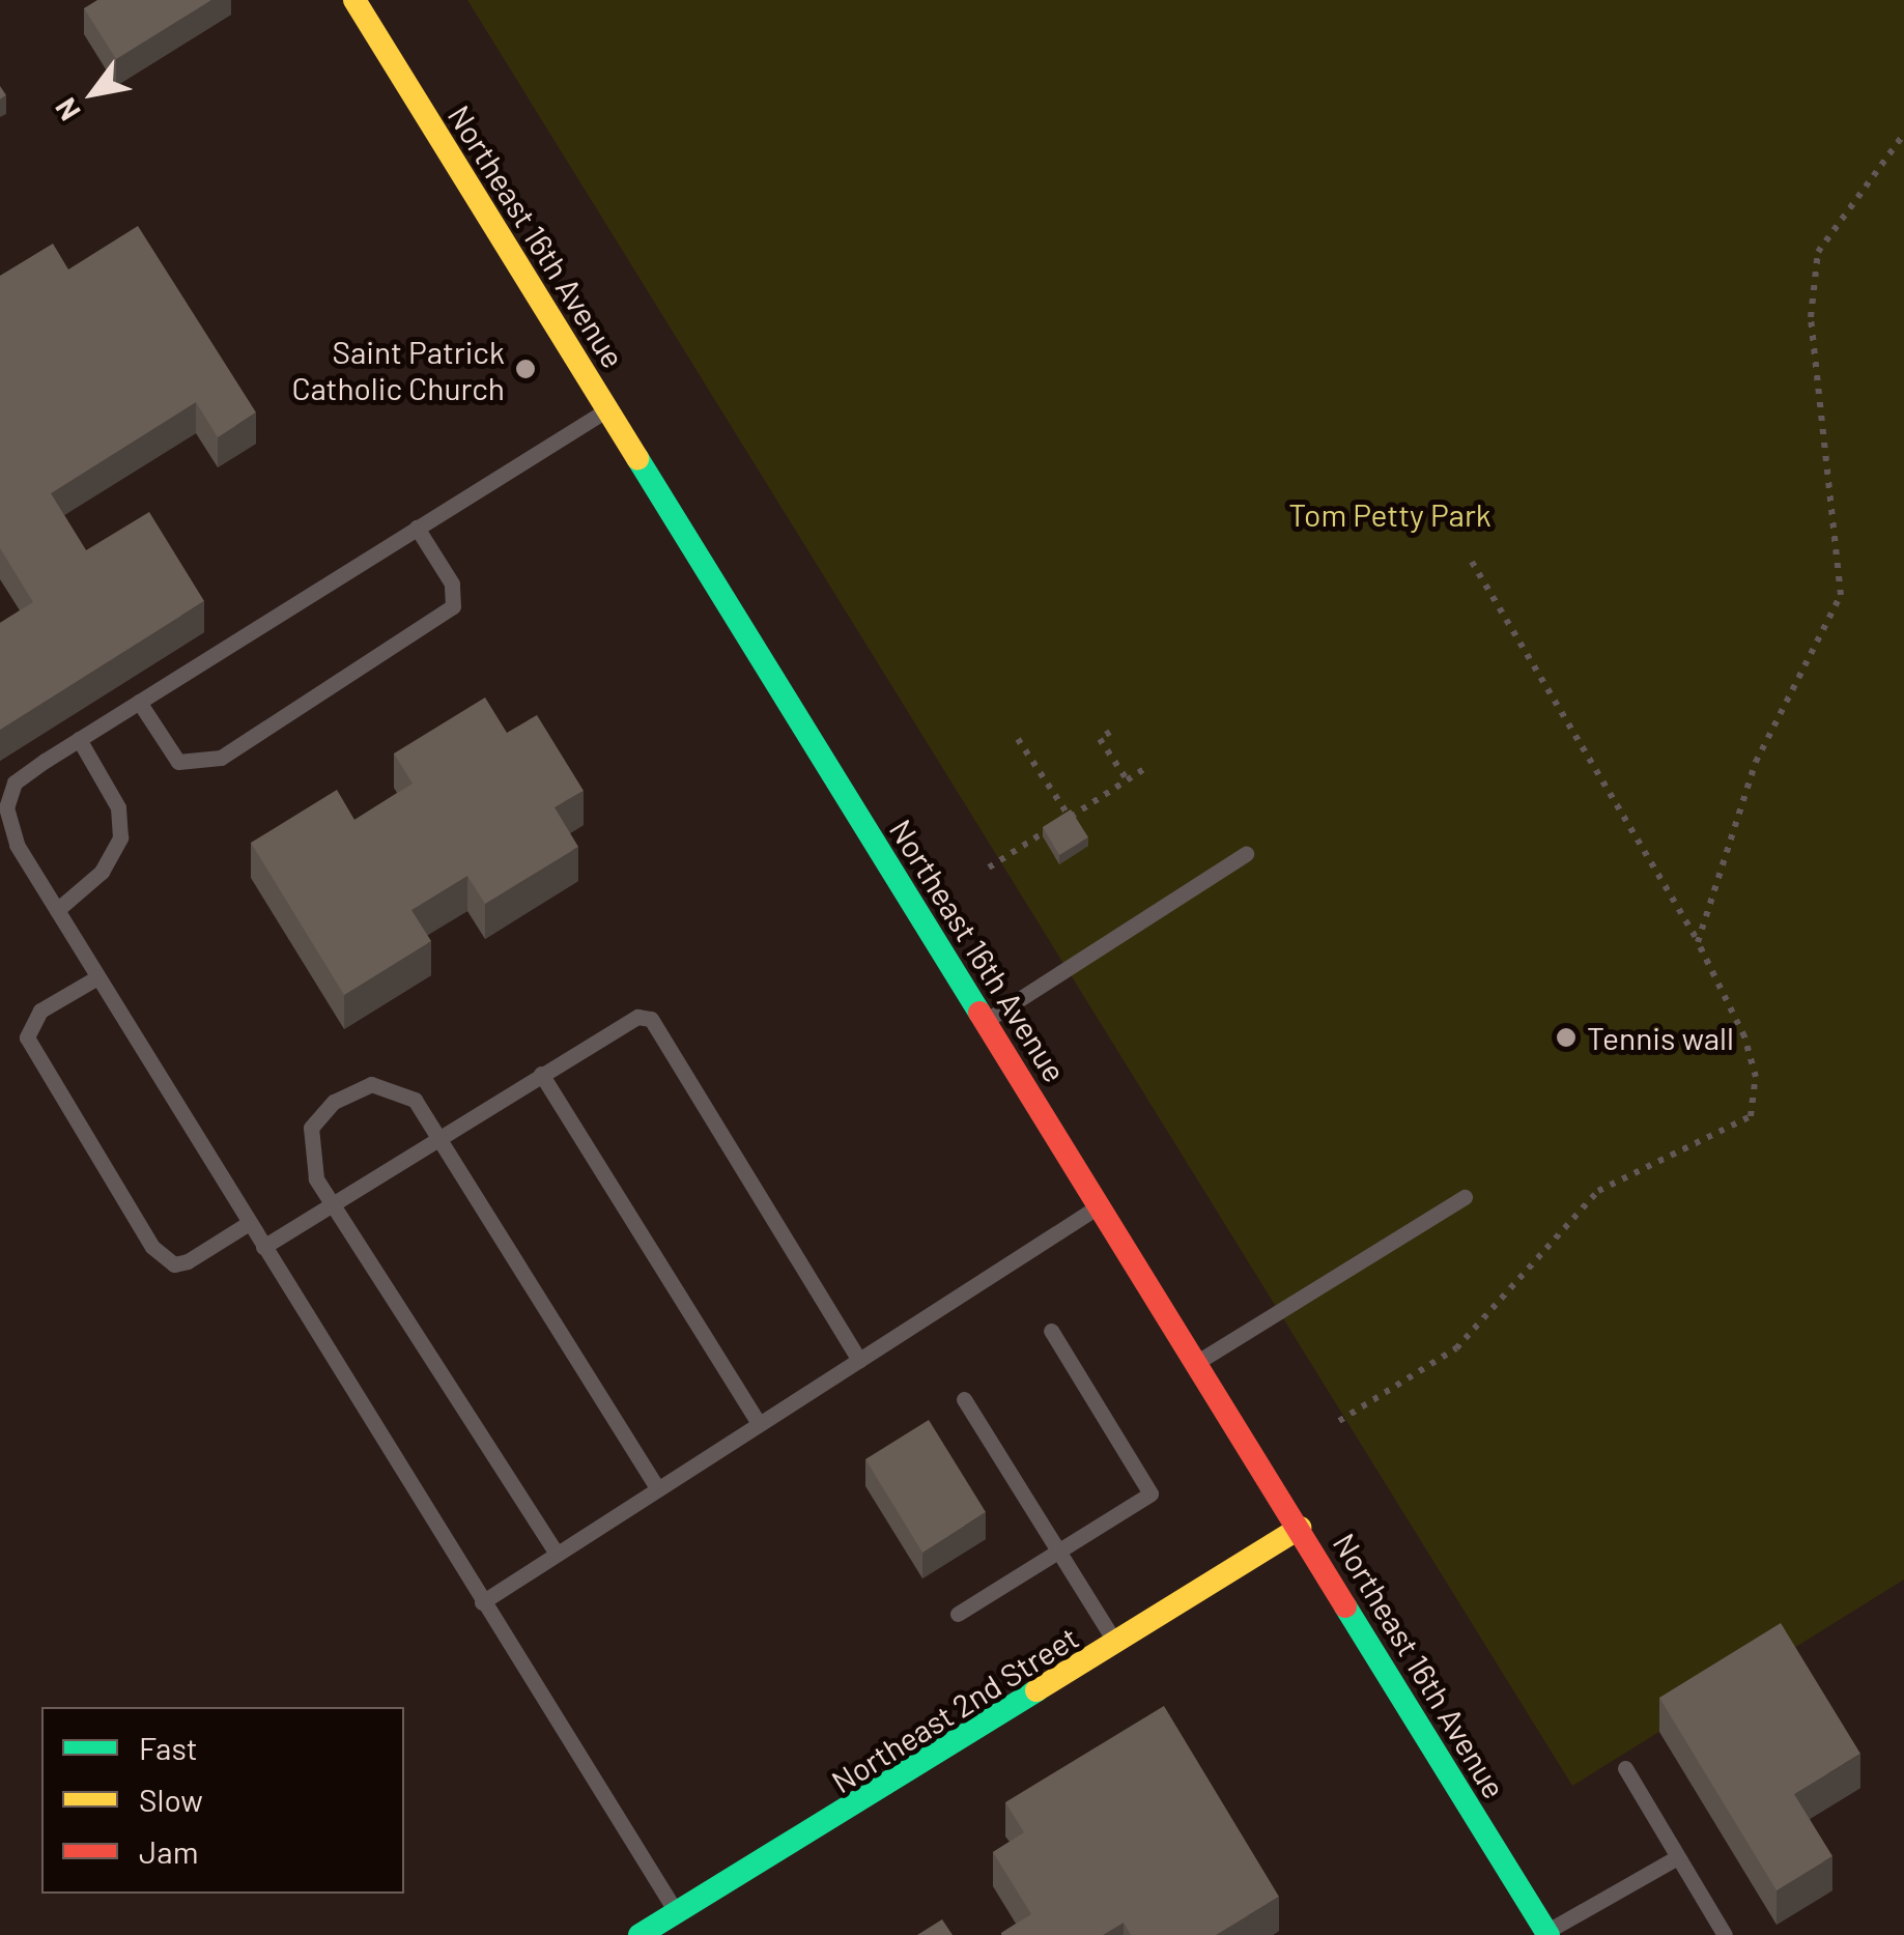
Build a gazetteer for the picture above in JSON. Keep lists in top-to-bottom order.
{
  "streets": {
    "street": ["Northeast 16th Avenue", "Northeast 2nd Street"]
  },
  "crossings": [
    ["Northeast 16th Avenue", "Northeast 2nd Street"]
  ],
  "parks": ["Tom Petty Park"],
  "places": ["Saint Patrick Catholic Church", "Tennis wall"],
  "legend": ["Fast", "Slow", "Jam"],
  "north": "bottom left"
}
